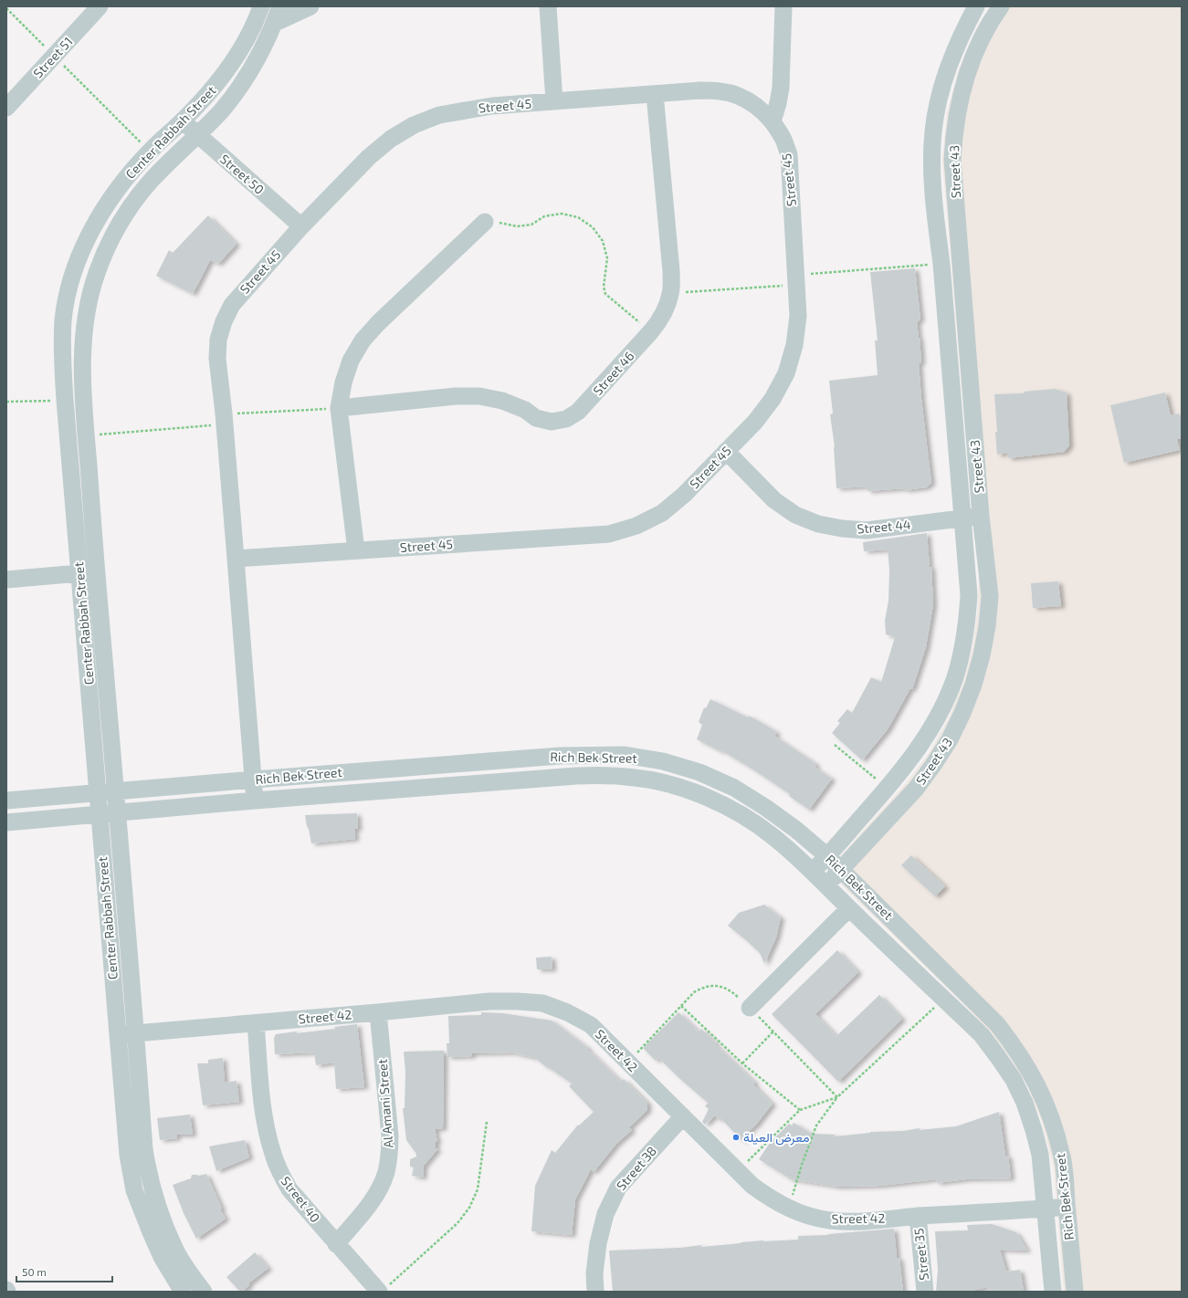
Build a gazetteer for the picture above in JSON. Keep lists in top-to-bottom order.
{
  "streets": {
    "street": [
      "Street 51",
      "Street 45",
      "Center Rabbah Street",
      "Street 43",
      "Street 50",
      "Street 46",
      "Street 44",
      "Rich Bek Street",
      "Street 42",
      "Al Amani Street",
      "Street 38",
      "Street 40",
      "Street 35"
    ]
  },
  "crossings": [
    ["Street 45", "Street 50"],
    ["Street 45", "Street 46"],
    ["Street 45", "Street 44"],
    ["Street 45", "Rich Bek Street"],
    ["Center Rabbah Street", "Street 50"],
    ["Center Rabbah Street", "Rich Bek Street"],
    ["Center Rabbah Street", "Street 42"],
    ["Street 43", "Street 44"],
    ["Street 43", "Rich Bek Street"],
    ["Rich Bek Street", "Street 42"],
    ["Street 42", "Al Amani Street"],
    ["Street 42", "Street 38"],
    ["Street 42", "Street 40"],
    ["Street 42", "Street 35"],
    ["Al Amani Street", "Street 40"]
  ],
  "places": ["معرض العيلة"],
  "scale_bar": "50 m"
}
